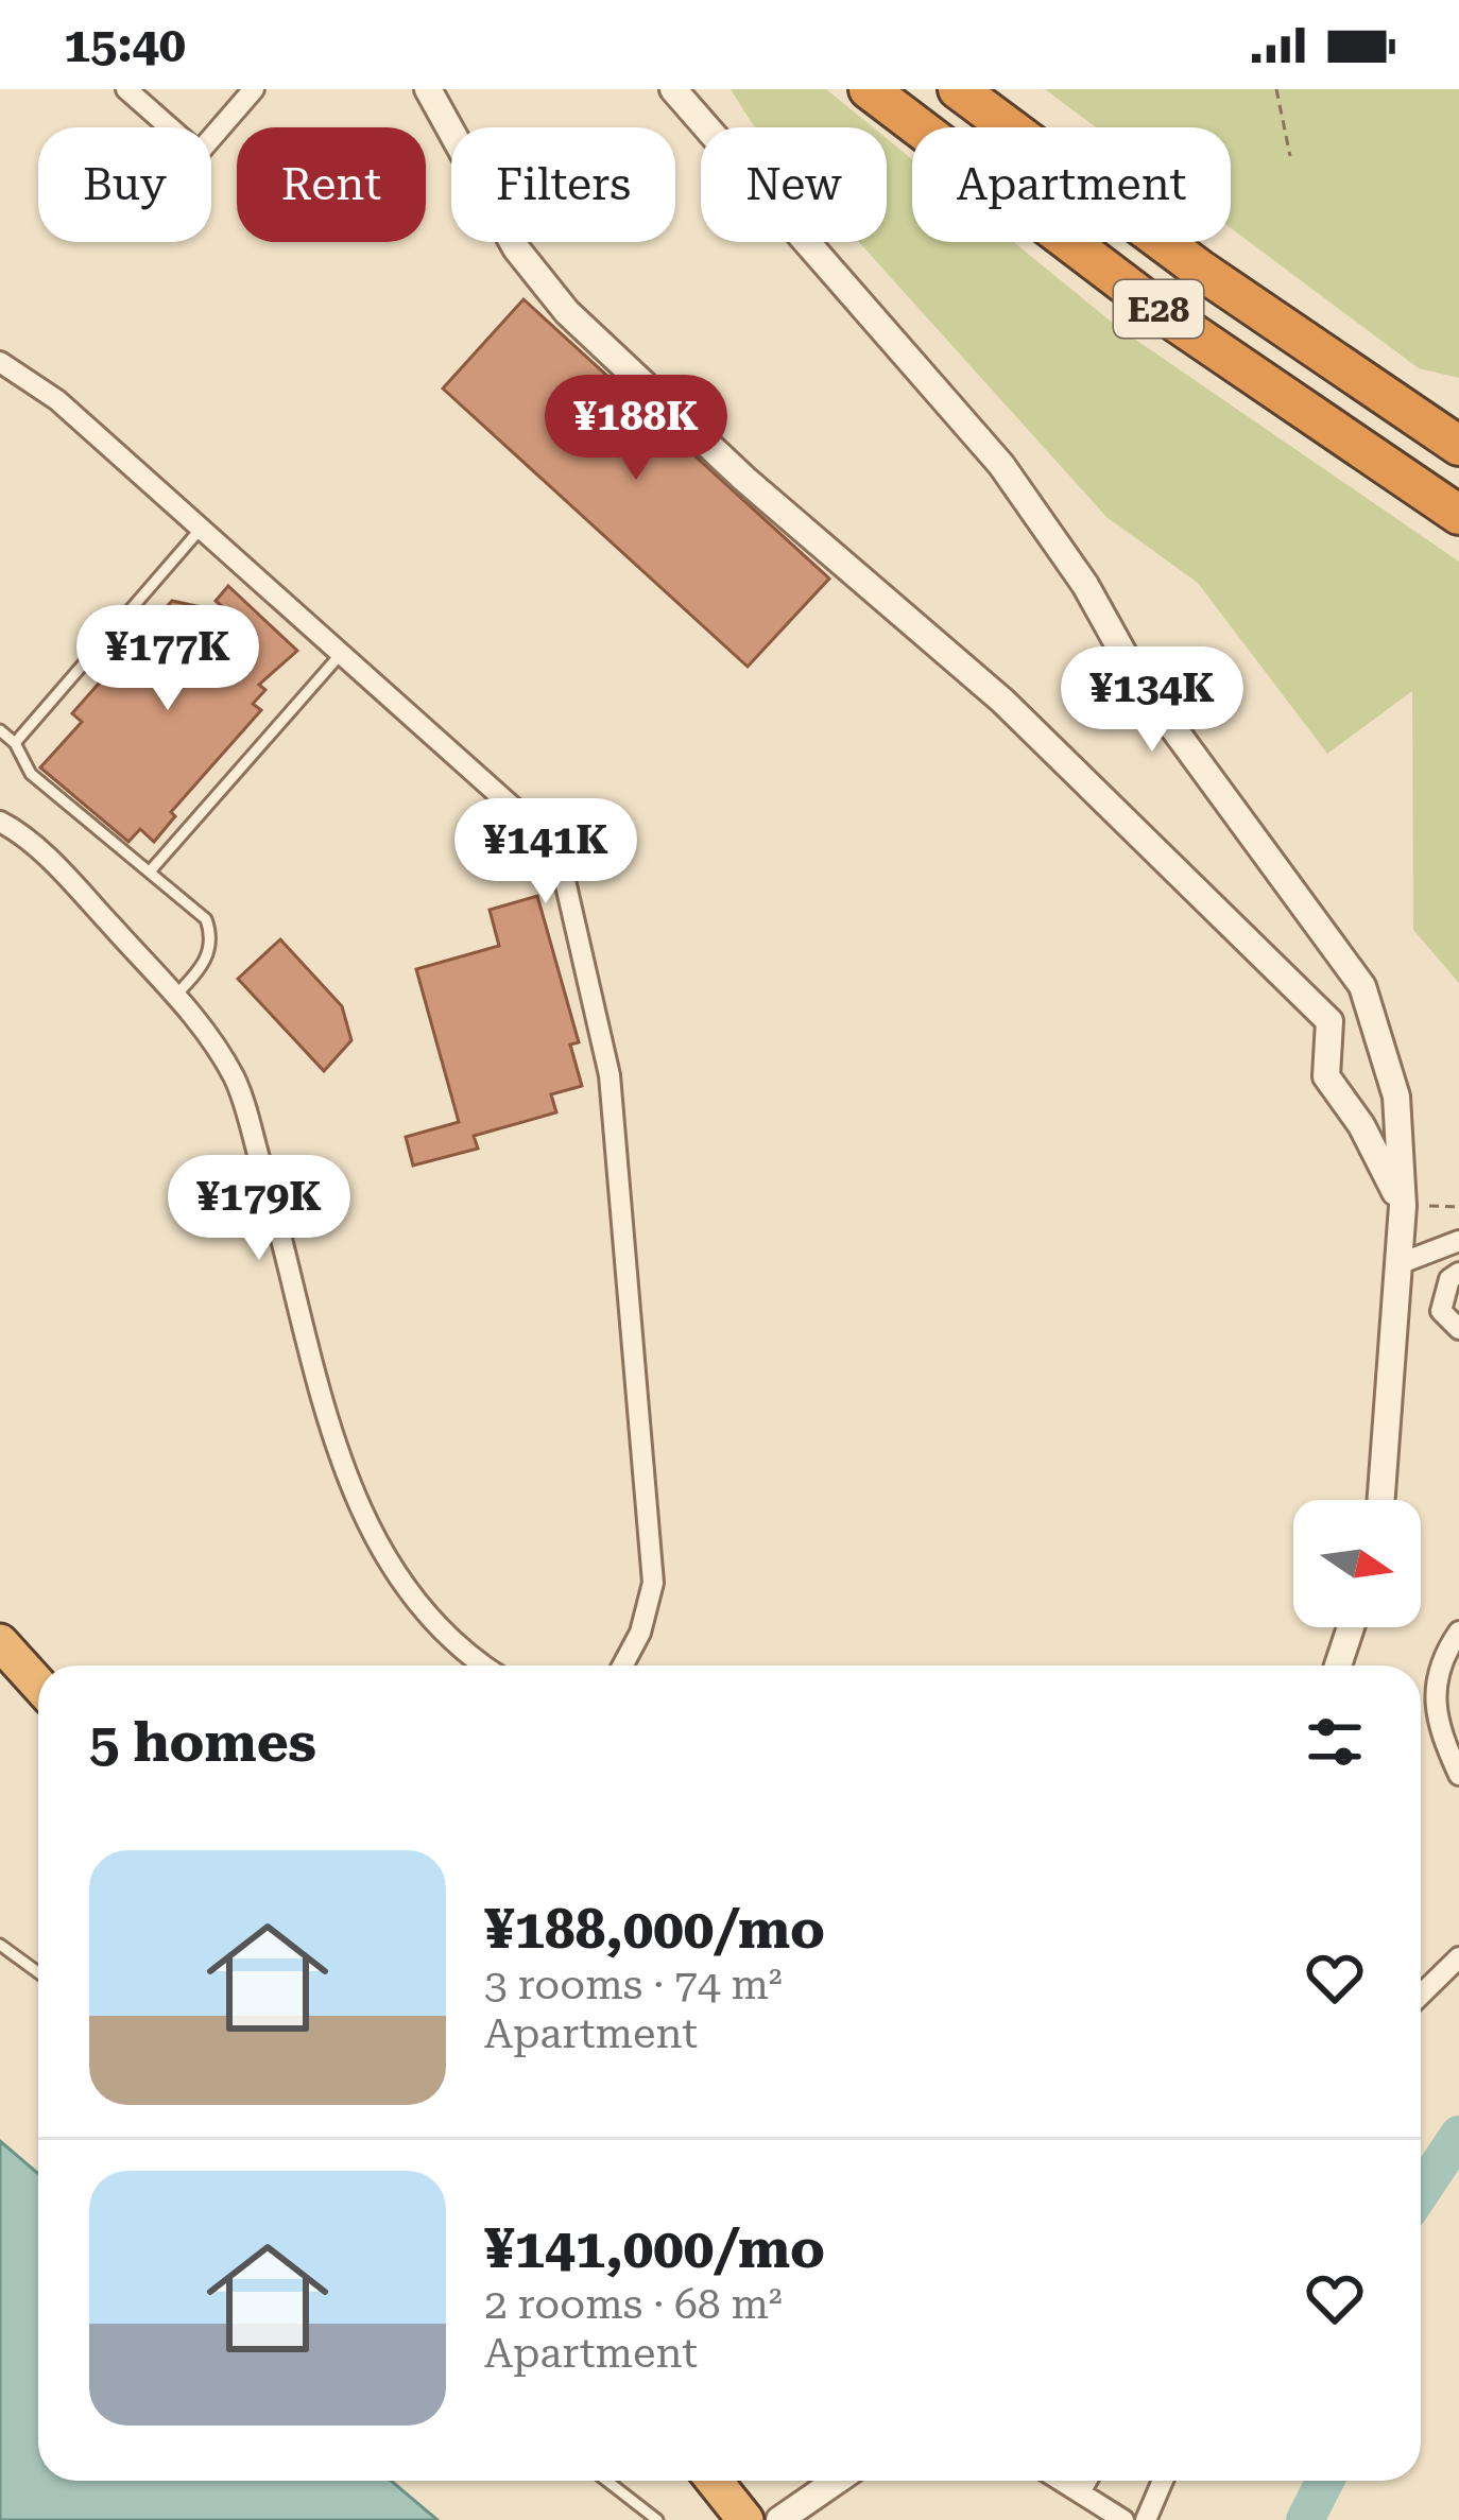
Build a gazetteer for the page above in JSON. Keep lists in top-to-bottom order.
{
  "streets": {
    "highway": ["E28"]
  },
  "north": "right",
  "page": {
    "status": "15:40",
    "chip": [
      "Buy",
      "Rent",
      "Filters",
      "New",
      "Apartment"
    ],
    "price": [
      "¥188K",
      "¥177K",
      "¥134K",
      "¥141K",
      "¥179K"
    ],
    "heading": "5 homes",
    "list": [
      {
        "name": "¥188,000/mo",
        "note": "3 rooms · 74 m² · Apartment"
      },
      {
        "name": "¥141,000/mo",
        "note": "2 rooms · 68 m² · Apartment"
      }
    ]
  }
}
